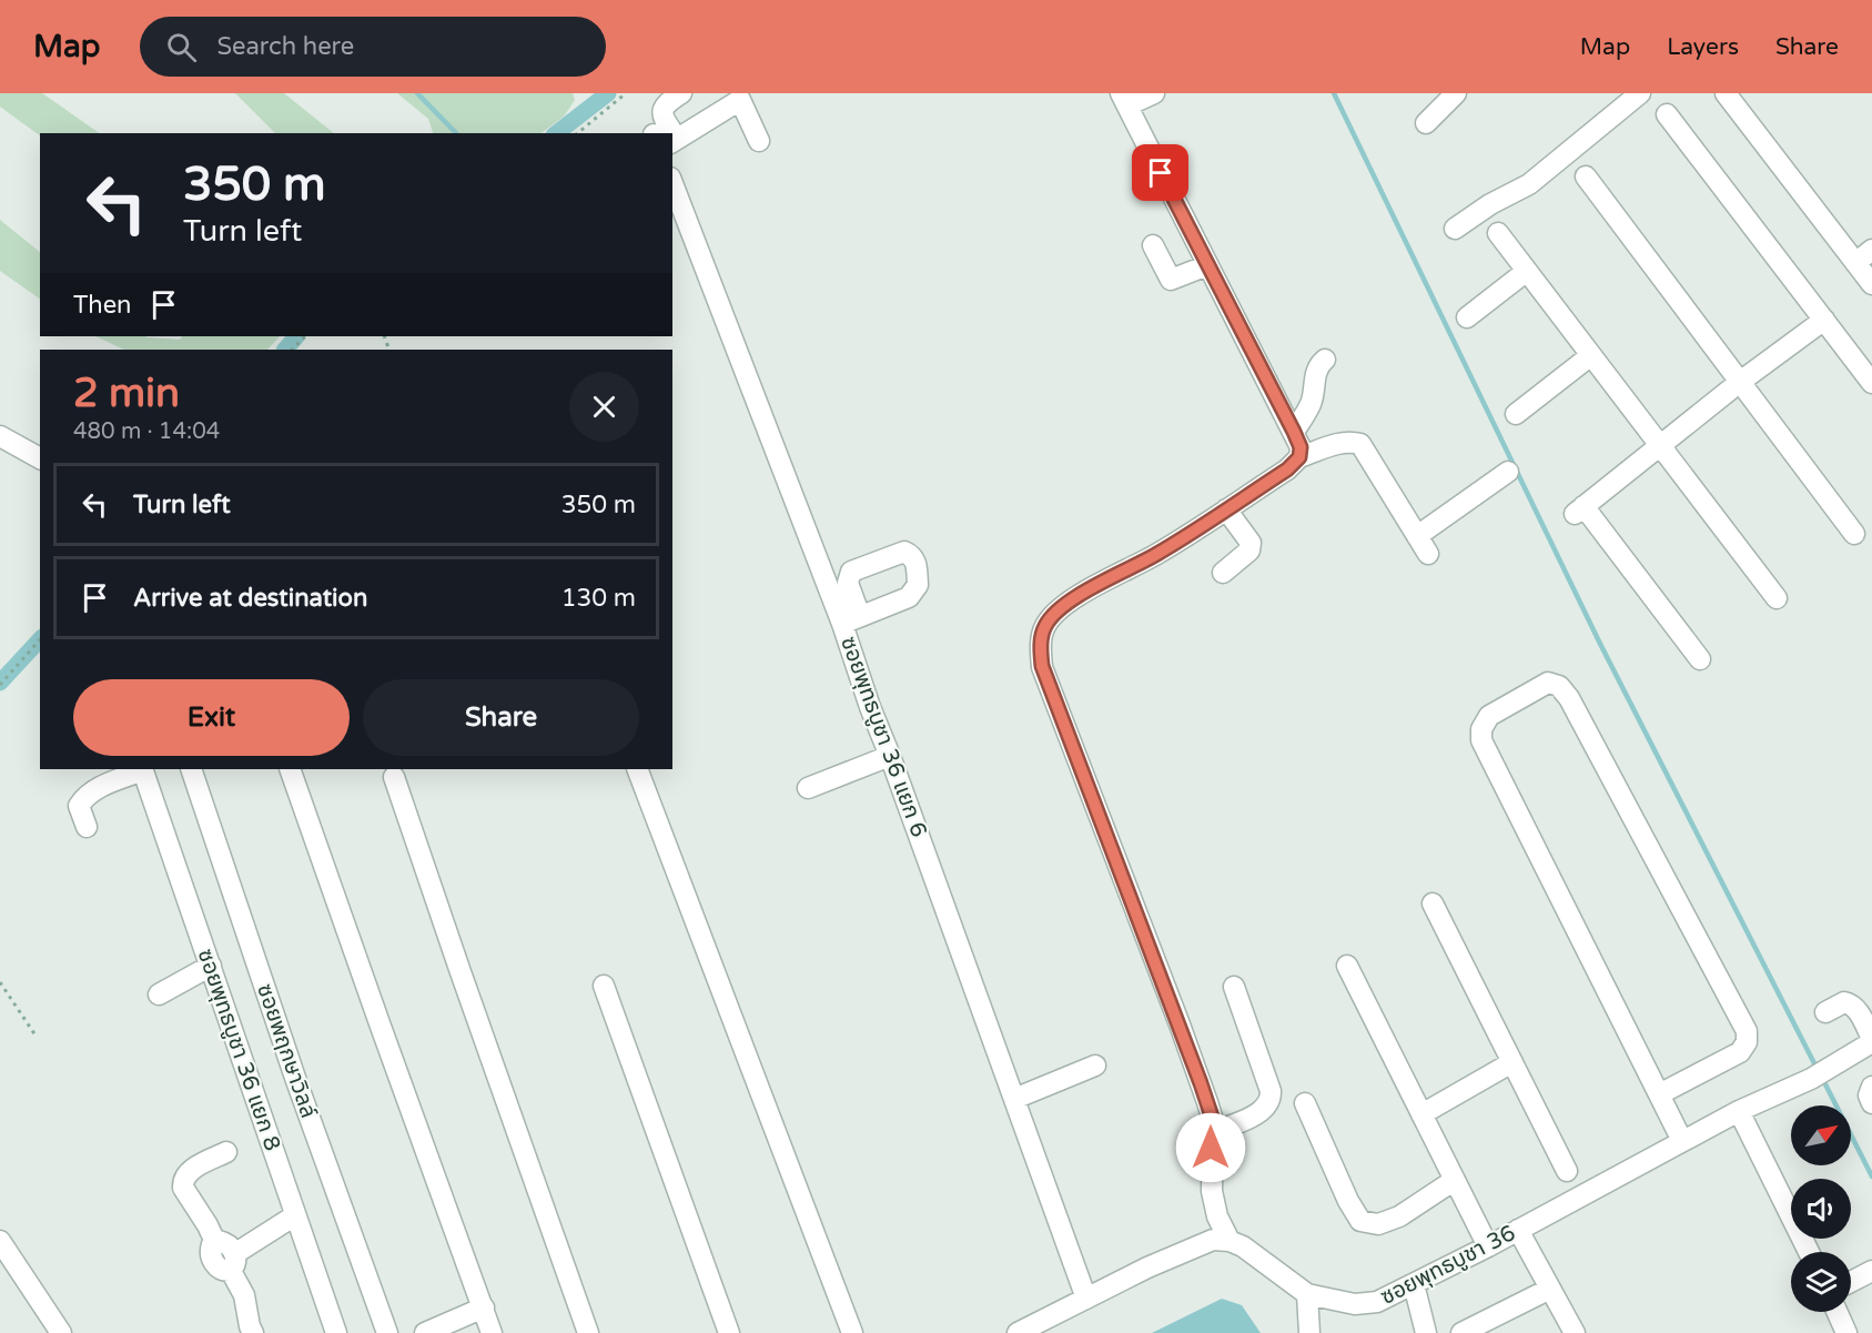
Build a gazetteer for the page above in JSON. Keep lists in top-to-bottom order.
{
  "streets": {
    "street": [
      "ซอยพุทธบูชา 36 แยก 6",
      "ซอยพุทธบูชา 36 แยก 8",
      "ซอยพฤกษาวิลล์",
      "ซอยพุทธบูชา 36"
    ]
  },
  "north": "top right",
  "page": {
    "header": "Map",
    "search": "Search here",
    "nav": ["Map", "Layers", "Share"],
    "turn": ["350 m", "Turn left"],
    "then": "Then",
    "heading": ["2 min", "480 m · 14:04"],
    "list": [
      {
        "name": "Turn left",
        "value": "350 m"
      },
      {
        "name": "Arrive at destination",
        "value": "130 m"
      }
    ],
    "buttons": ["Exit", "Share"]
  }
}
